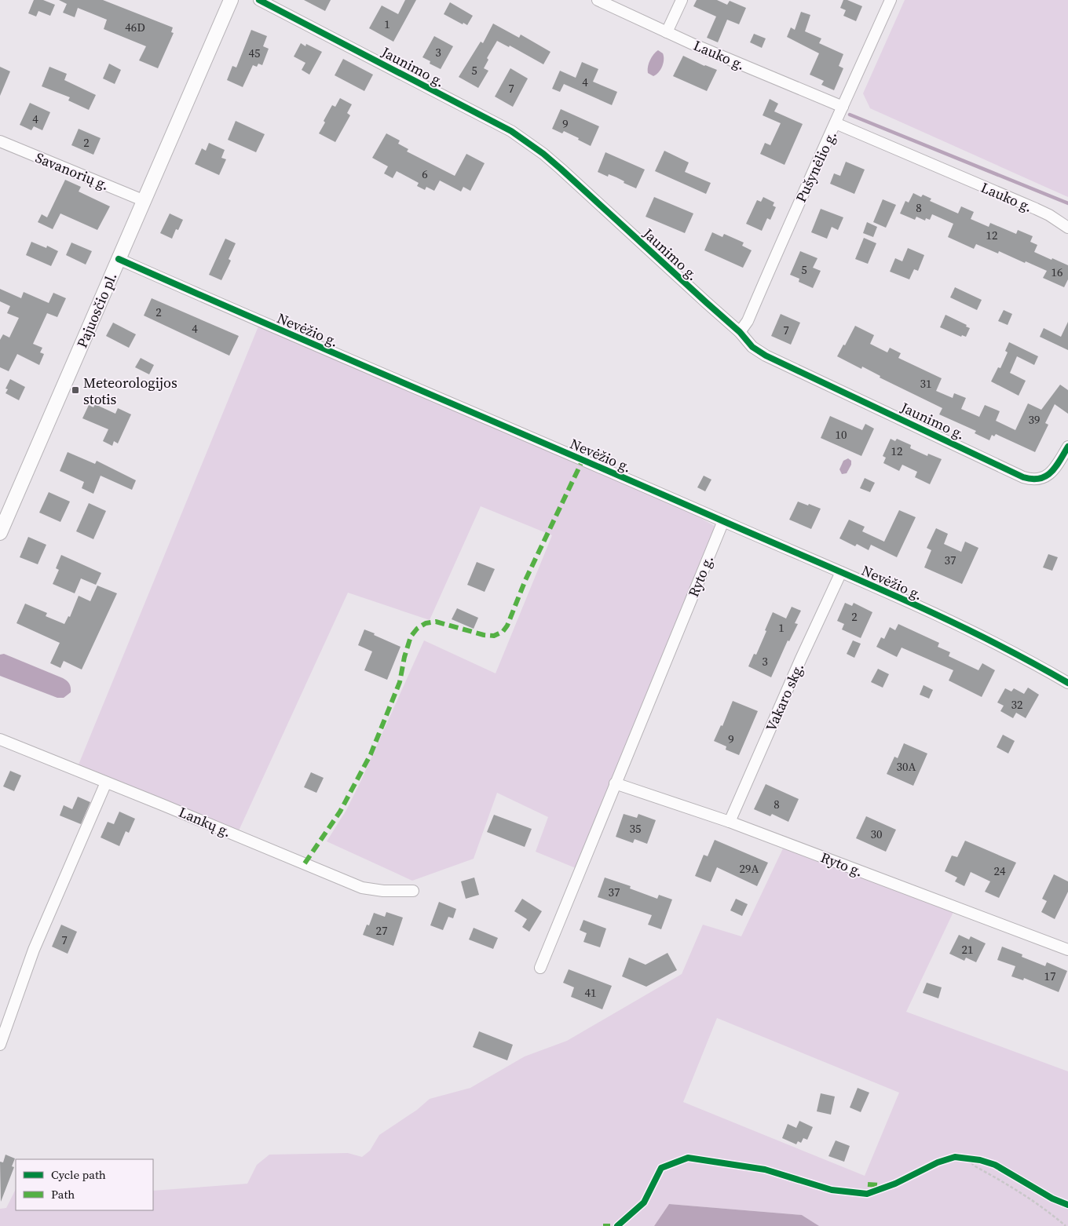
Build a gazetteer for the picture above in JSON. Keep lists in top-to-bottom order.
{
  "streets": {
    "main road": ["Pajuosčio pl."],
    "street": [
      "Lauko g.",
      "Jaunimo g.",
      "Pušynėlio g.",
      "Savanorių g.",
      "Nevėžio g.",
      "Ryto g.",
      "Vakaro skg.",
      "Lankų g."
    ]
  },
  "crossings": [
    ["Lauko g.", "Pušynėlio g."],
    ["Jaunimo g.", "Pušynėlio g."],
    ["Savanorių g.", "Pajuosčio pl."],
    ["Pajuosčio pl.", "Nevėžio g."],
    ["Nevėžio g.", "Ryto g."],
    ["Nevėžio g.", "Vakaro skg."],
    ["Ryto g.", "Vakaro skg."]
  ],
  "places": {
    "transit": ["Meteorologijos stotis"]
  },
  "house_numbers": [
    "1",
    "46D",
    "3",
    "45",
    "5",
    "4",
    "7",
    "4",
    "9",
    "2",
    "6",
    "8",
    "12",
    "5",
    "16",
    "2",
    "4",
    "7",
    "31",
    "39",
    "10",
    "12",
    "37",
    "2",
    "1",
    "3",
    "32",
    "9",
    "30A",
    "8",
    "35",
    "30",
    "29A",
    "24",
    "37",
    "27",
    "7",
    "21",
    "17",
    "41"
  ],
  "legend": ["Cycle path", "Path"]
}
